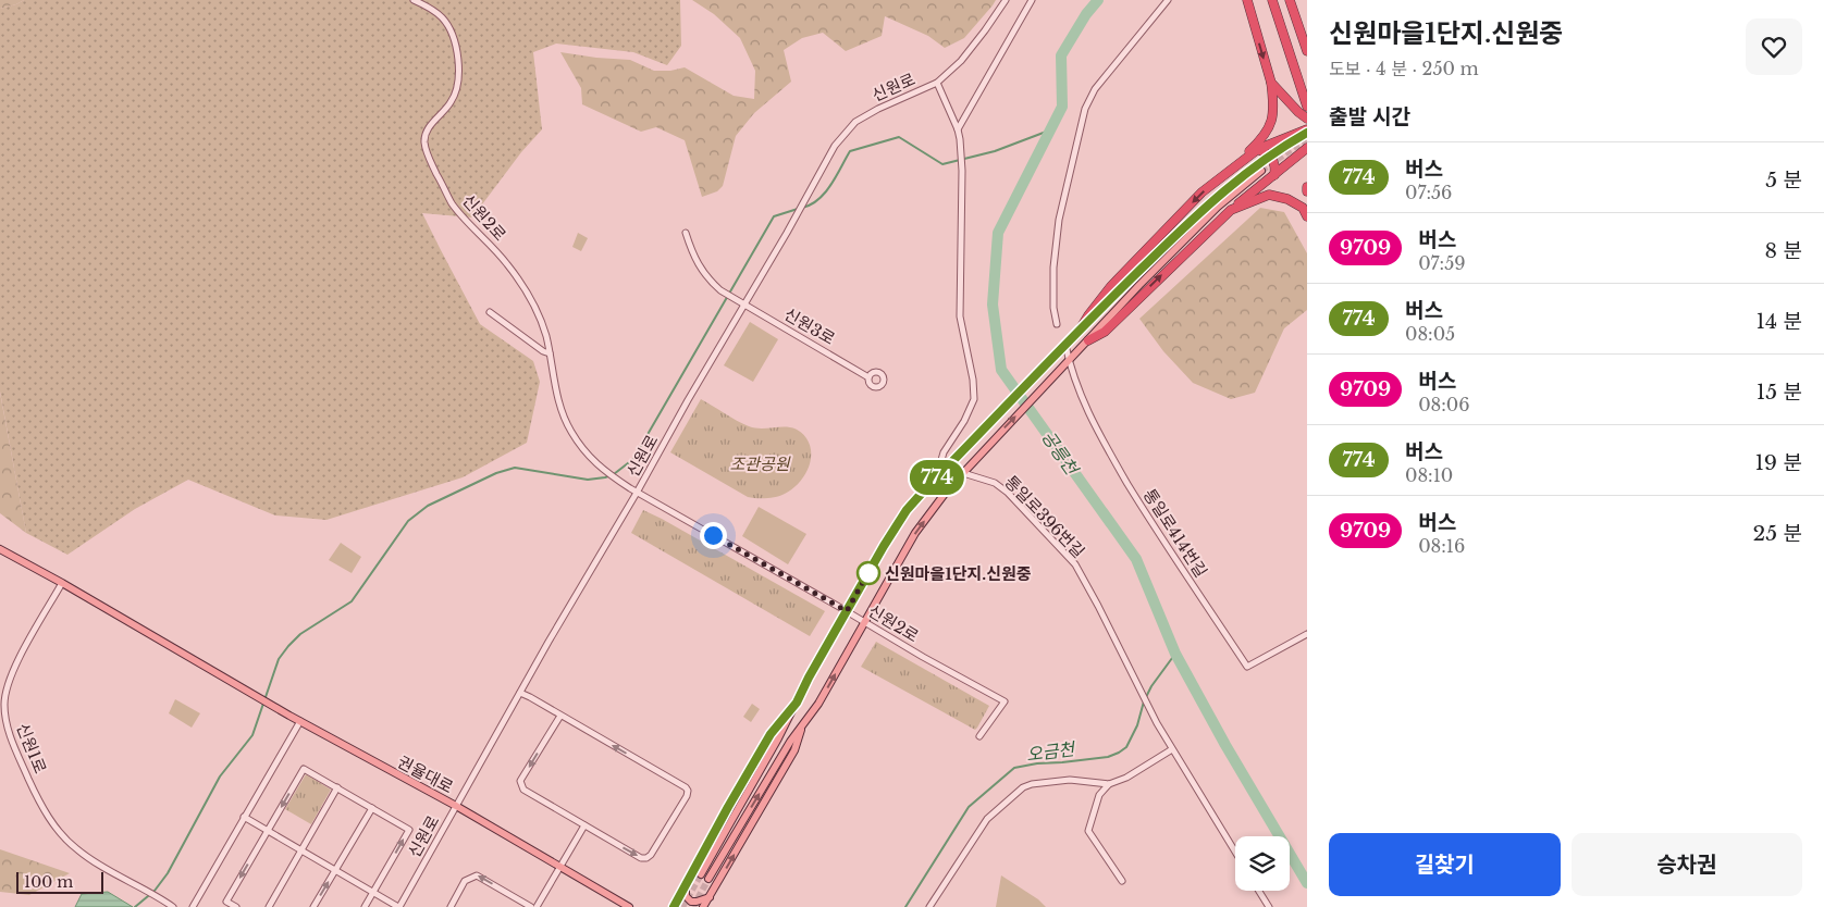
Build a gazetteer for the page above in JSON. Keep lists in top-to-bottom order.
{
  "streets": {
    "main road": ["권율대로"],
    "street": [
      "신원로",
      "신원2로",
      "신원3로",
      "통일로396번길",
      "통일로414번길",
      "신원1로"
    ]
  },
  "crossings": [
    ["신원로", "신원2로"],
    ["신원로", "신원3로"],
    ["신원로", "권율대로"],
    ["신원1로", "권율대로"]
  ],
  "water": ["공릉천", "오금천"],
  "parks": ["조관공원"],
  "places": ["신원마을1단지.신원중"],
  "lines": ["bus line 774"],
  "scale_bar": "100 m",
  "page": {
    "on_map": "774",
    "heading": [
      ["신원마을1단지.신원중", "도보 · 4 분 · 250 m"],
      "출발 시간"
    ],
    "list": [
      {
        "mark": "774",
        "name": "버스",
        "note": "07:56",
        "value": "5 분"
      },
      {
        "mark": "9709",
        "name": "버스",
        "note": "07:59",
        "value": "8 분"
      },
      {
        "mark": "774",
        "name": "버스",
        "note": "08:05",
        "value": "14 분"
      },
      {
        "mark": "9709",
        "name": "버스",
        "note": "08:06",
        "value": "15 분"
      },
      {
        "mark": "774",
        "name": "버스",
        "note": "08:10",
        "value": "19 분"
      },
      {
        "mark": "9709",
        "name": "버스",
        "note": "08:16",
        "value": "25 분"
      }
    ],
    "buttons": ["길찾기", "승차권"],
    "scale": "100 m"
  }
}
